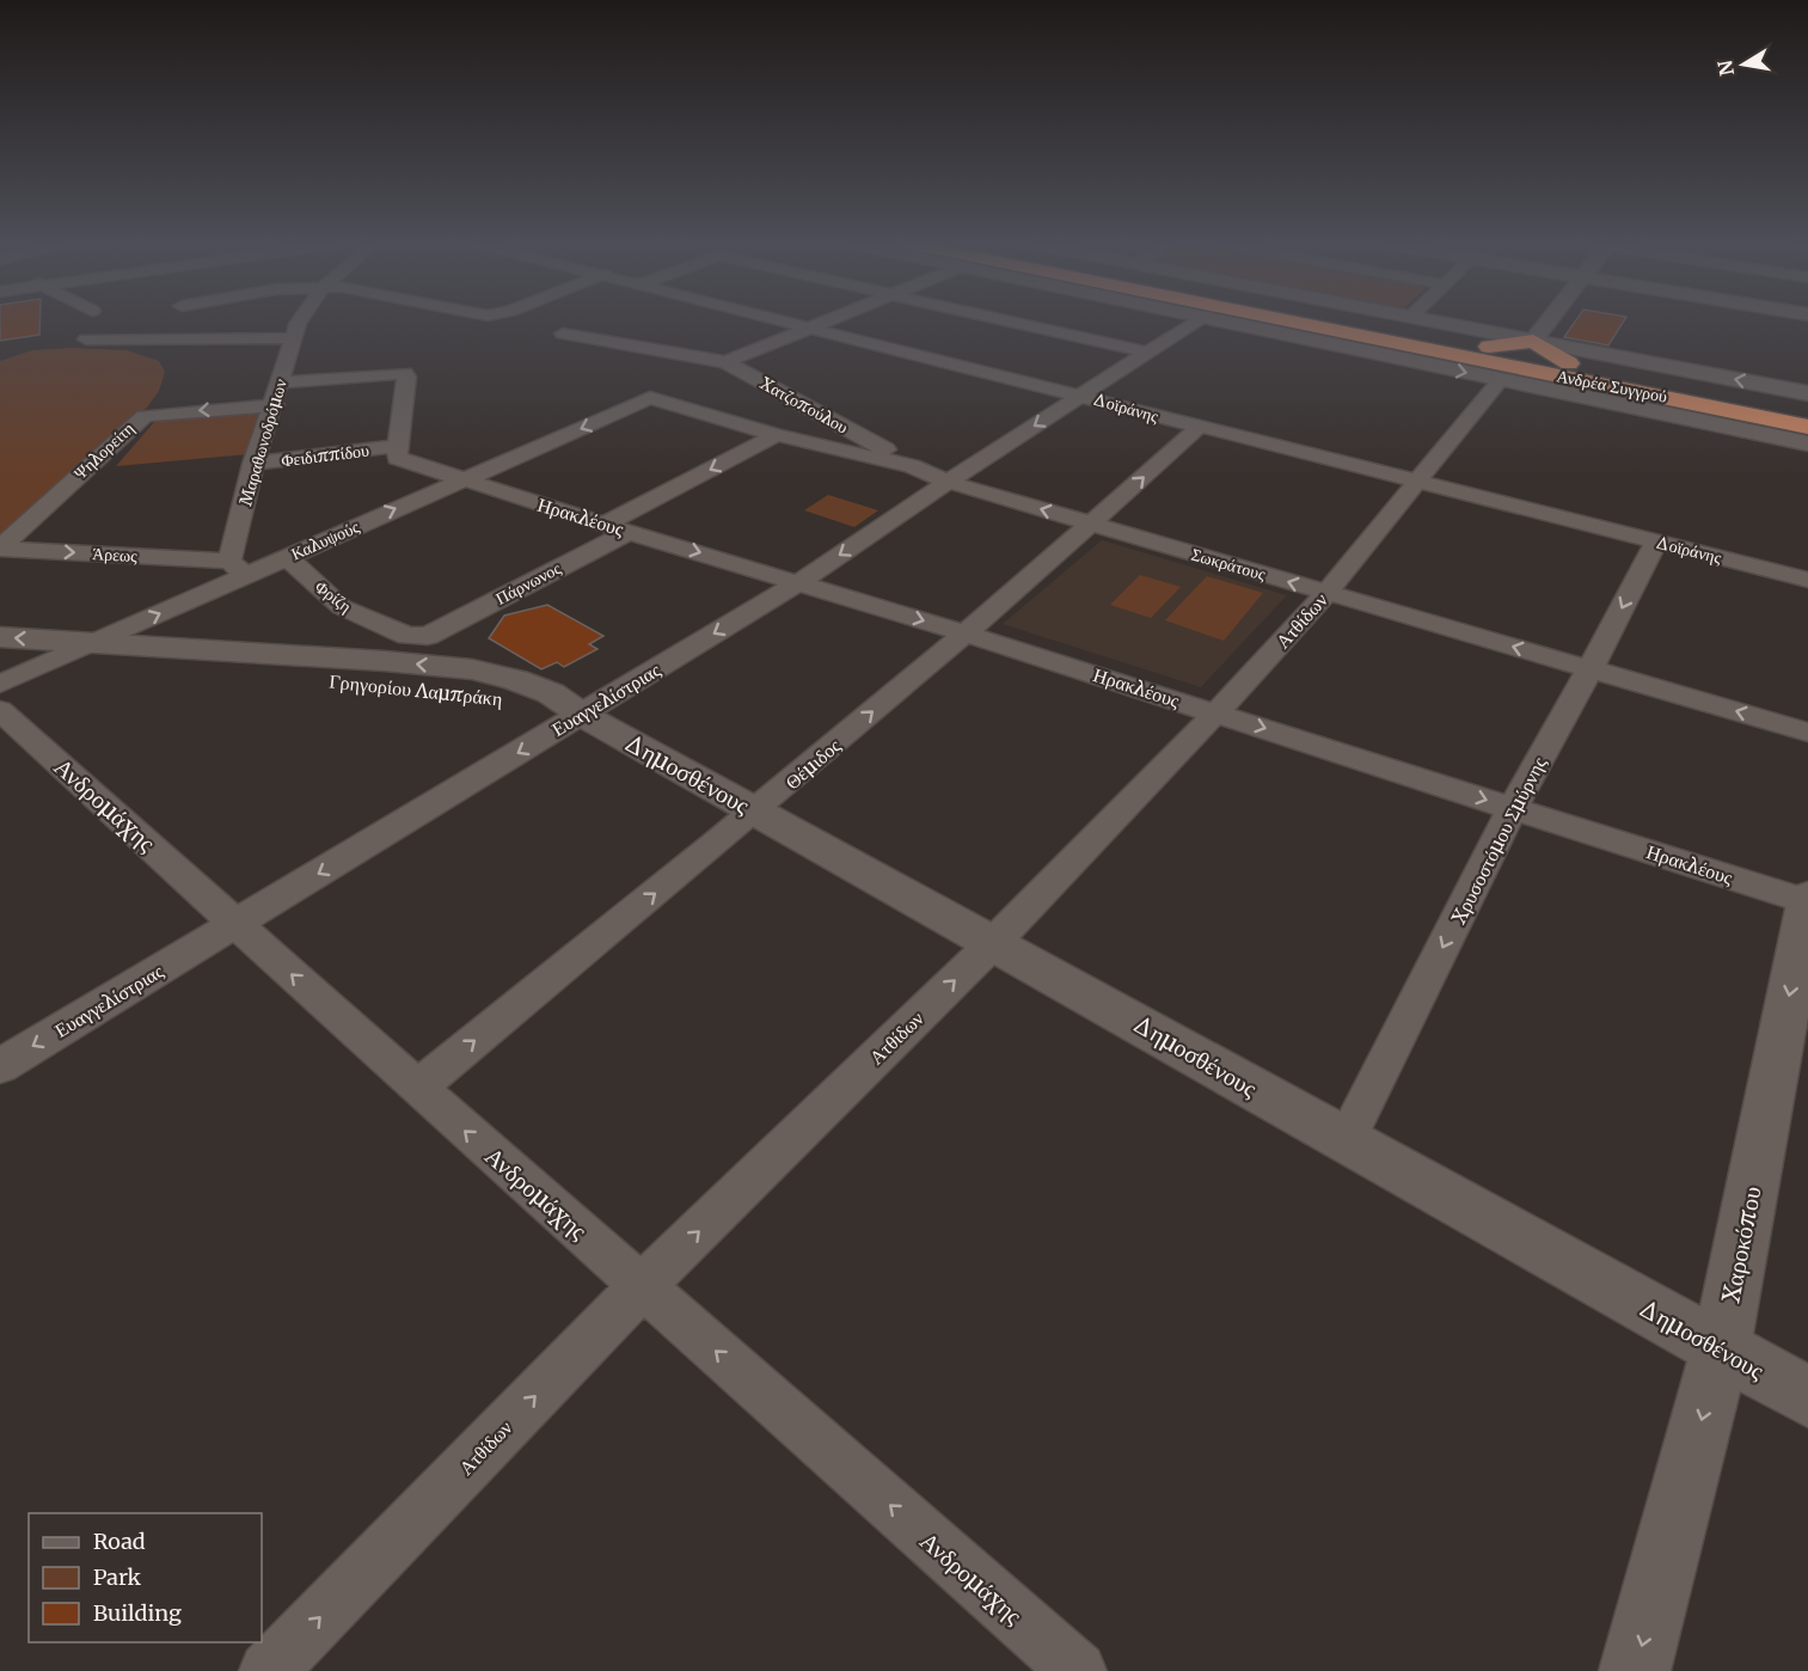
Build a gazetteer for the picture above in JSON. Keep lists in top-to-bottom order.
{
  "streets": {
    "highway": ["Ανδρέα Συγγρού"],
    "street": [
      "Χατζοπούλου",
      "Δοϊράνης",
      "Μαραθωνοδρόμων",
      "Ψηλορείτη",
      "Φειδιππίδου",
      "Ηρακλέους",
      "Καλυψούς",
      "Άρεως",
      "Σωκράτους",
      "Πάρνωνος",
      "Φρίζη",
      "Ατθίδων",
      "Γρηγορίου Λαμπράκη",
      "Ευαγγελίστριας",
      "Θέμιδος",
      "Δημοσθένους",
      "Ανδρομάχης",
      "Χρυσοστόμου Σμύρνης",
      "Χαροκόπου"
    ]
  },
  "crossings": [
    ["Χατζοπούλου", "Σωκράτους"],
    ["Δοϊράνης", "Ατθίδων"],
    ["Δοϊράνης", "Ευαγγελίστριας"],
    ["Δοϊράνης", "Θέμιδος"],
    ["Δοϊράνης", "Χρυσοστόμου Σμύρνης"],
    ["Μαραθωνοδρόμων", "Ψηλορείτη"],
    ["Μαραθωνοδρόμων", "Φειδιππίδου"],
    ["Μαραθωνοδρόμων", "Καλυψούς"],
    ["Μαραθωνοδρόμων", "Άρεως"],
    ["Ψηλορείτη", "Άρεως"],
    ["Φειδιππίδου", "Ηρακλέους"],
    ["Ηρακλέους", "Καλυψούς"],
    ["Ηρακλέους", "Πάρνωνος"],
    ["Ηρακλέους", "Ατθίδων"],
    ["Ηρακλέους", "Ευαγγελίστριας"],
    ["Ηρακλέους", "Θέμιδος"],
    ["Ηρακλέους", "Χρυσοστόμου Σμύρνης"],
    ["Ηρακλέους", "Χαροκόπου"],
    ["Καλυψούς", "Άρεως"],
    ["Καλυψούς", "Σωκράτους"],
    ["Καλυψούς", "Φρίζη"],
    ["Καλυψούς", "Γρηγορίου Λαμπράκη"],
    ["Σωκράτους", "Πάρνωνος"],
    ["Σωκράτους", "Ατθίδων"],
    ["Σωκράτους", "Ευαγγελίστριας"],
    ["Σωκράτους", "Θέμιδος"],
    ["Σωκράτους", "Χρυσοστόμου Σμύρνης"],
    ["Πάρνωνος", "Φρίζη"],
    ["Ατθίδων", "Δημοσθένους"],
    ["Ατθίδων", "Ανδρομάχης"],
    ["Γρηγορίου Λαμπράκη", "Ευαγγελίστριας"],
    ["Γρηγορίου Λαμπράκη", "Δημοσθένους"],
    ["Ευαγγελίστριας", "Δημοσθένους"],
    ["Ευαγγελίστριας", "Ανδρομάχης"],
    ["Θέμιδος", "Δημοσθένους"],
    ["Θέμιδος", "Ανδρομάχης"],
    ["Δημοσθένους", "Χρυσοστόμου Σμύρνης"],
    ["Δημοσθένους", "Χαροκόπου"]
  ],
  "one_way": [
    "Ψηλορείτη",
    "Πάρνωνος",
    "Ατθίδων",
    "Ευαγγελίστριας",
    "Θέμιδος",
    "Ανδρομάχης",
    "Χρυσοστόμου Σμύρνης",
    "Χαροκόπου"
  ],
  "legend": ["Road", "Park", "Building"],
  "north": "left"
}
